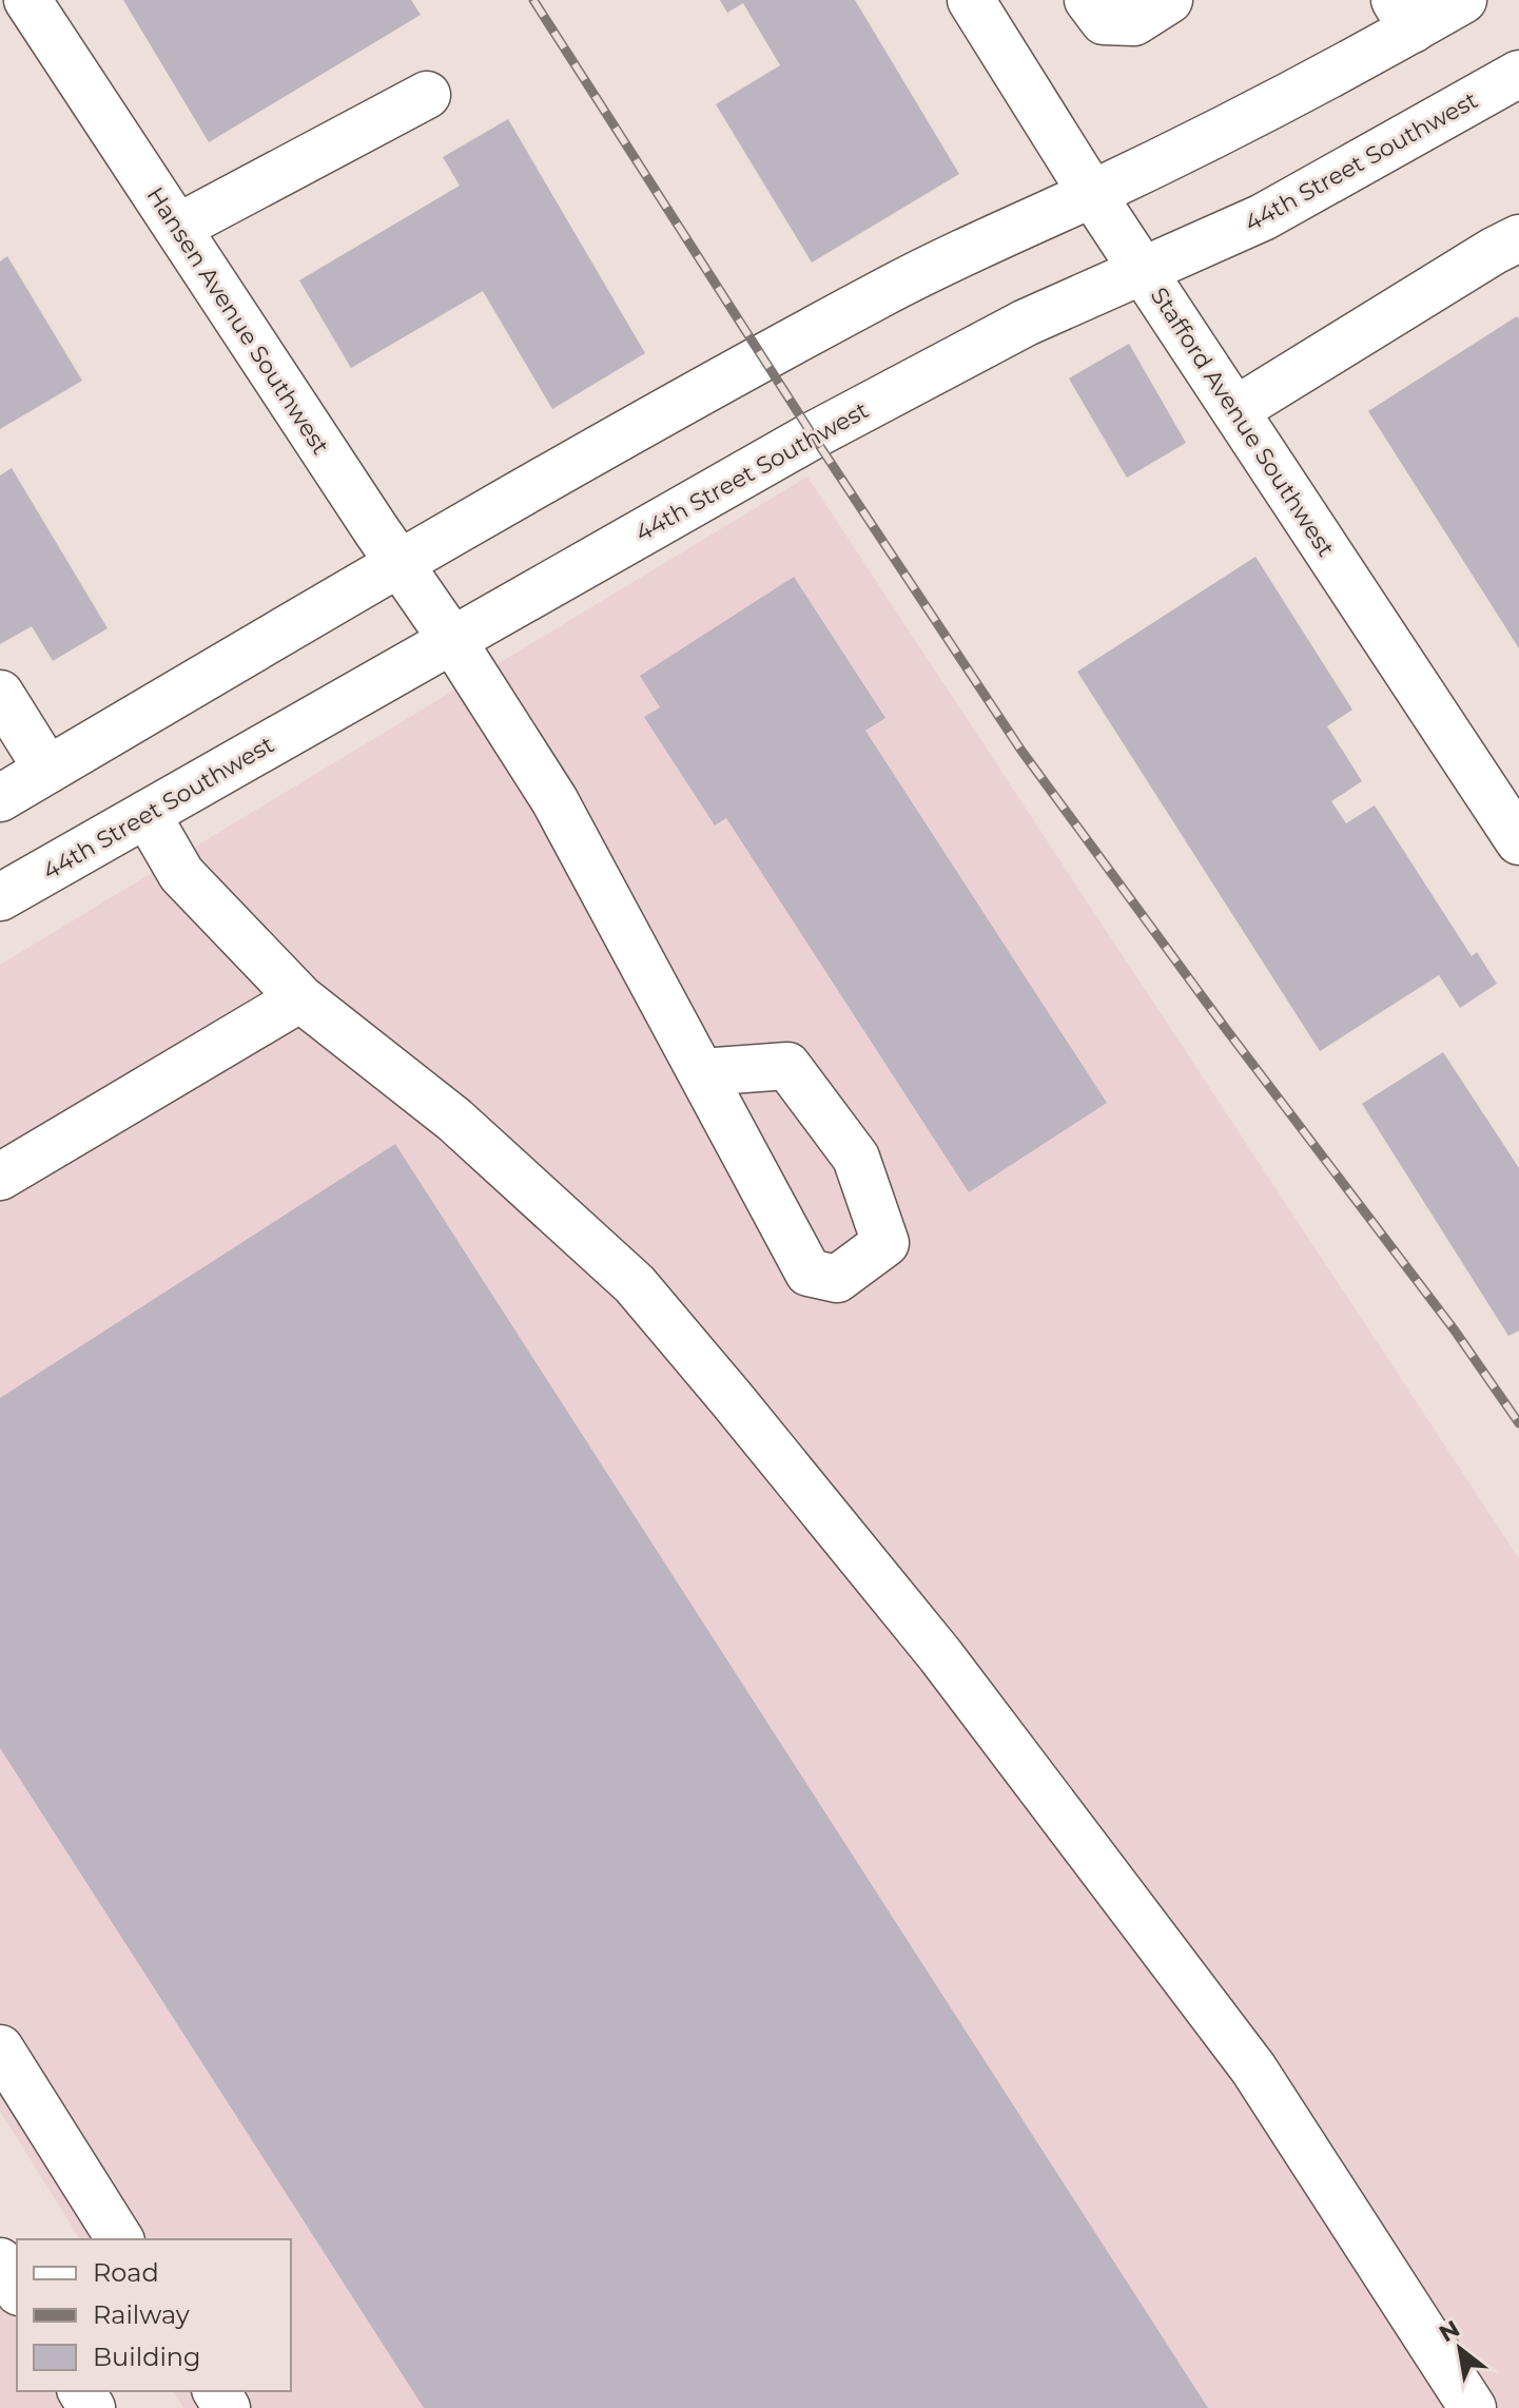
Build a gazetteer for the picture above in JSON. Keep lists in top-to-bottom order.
{
  "streets": {
    "main road": ["44th Street Southwest", "Hansen Avenue Southwest", "Stafford Avenue Southwest"]
  },
  "crossings": [
    ["44th Street Southwest", "Hansen Avenue Southwest"],
    ["44th Street Southwest", "Stafford Avenue Southwest"]
  ],
  "legend": ["Road", "Railway", "Building"],
  "north": "top left"
}
